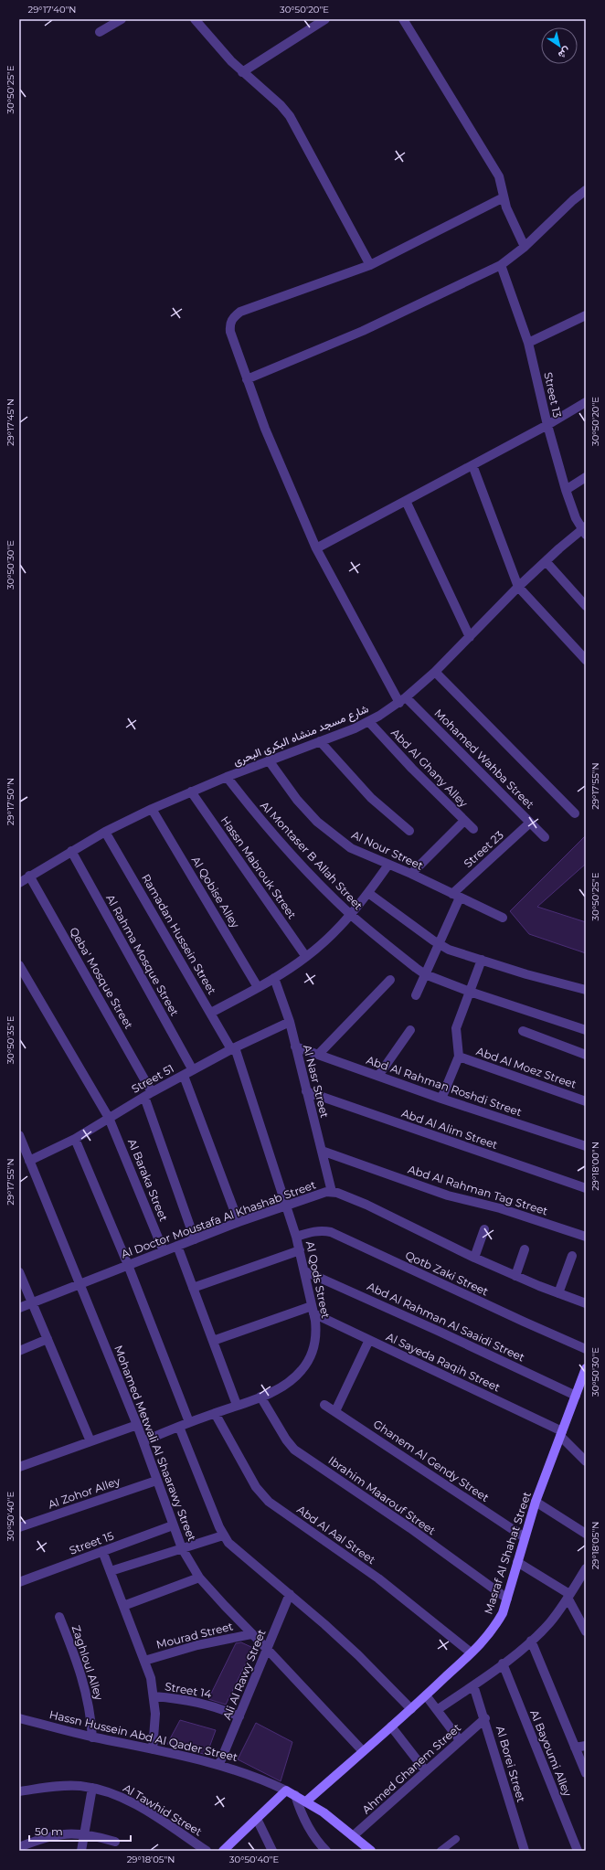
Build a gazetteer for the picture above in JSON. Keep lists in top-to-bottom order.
{
  "streets": {
    "street": [
      "Street 13",
      "شارع مسجد منشاه البكرى البحرى",
      "Mohamed Wahba Street",
      "Abd Al Ghany Alley",
      "Street 23",
      "Al Nour Street",
      "Al Montaser B Allah Street",
      "Hassn Mabrouk Street",
      "Al Qobise Alley",
      "Ramadan Hussein Street",
      "Al Rahma Mosque Street",
      "Qeba' Mosque Street",
      "Abd Al Moez Street",
      "Street 51",
      "Al Nasr Street",
      "Abd Al Rahman Roshdi Street",
      "Abd Al Alim Street",
      "Al Baraka Street",
      "Abd Al Rahman Tag Street",
      "Al Doctor Moustafa Al Khashab Street",
      "Qotb Zaki Street",
      "Al Qods Street",
      "Abd Al Rahman Al Saaidi Street",
      "Al Sayeda Raqih Street",
      "Mohamed Metwali Al Shaarawy Street",
      "Ghanem Al Gendy Street",
      "Al Zohor Alley",
      "Ibrahim Maarouf Street",
      "Abd Al Aal Street",
      "Street 15",
      "Masraf Al Shahat Street",
      "Mourad Street",
      "Zaghloul Alley",
      "Ali Al Rawy Street",
      "Street 14",
      "Hassn Hussein Abd Al Qader Street",
      "Al Bayoumi Alley",
      "Al Borei Street",
      "Ahmed Ghanem Street",
      "Al Tawhid Street"
    ]
  },
  "crossings": [
    ["Street 13", "شارع مسجد منشاه البكرى البحرى"],
    ["شارع مسجد منشاه البكرى البحرى", "Mohamed Wahba Street"],
    ["شارع مسجد منشاه البكرى البحرى", "Abd Al Ghany Alley"],
    ["شارع مسجد منشاه البكرى البحرى", "Al Nour Street"],
    ["شارع مسجد منشاه البكرى البحرى", "Al Montaser B Allah Street"],
    ["شارع مسجد منشاه البكرى البحرى", "Hassn Mabrouk Street"],
    ["شارع مسجد منشاه البكرى البحرى", "Al Qobise Alley"],
    ["شارع مسجد منشاه البكرى البحرى", "Ramadan Hussein Street"],
    ["شارع مسجد منشاه البكرى البحرى", "Al Rahma Mosque Street"],
    ["شارع مسجد منشاه البكرى البحرى", "Qeba' Mosque Street"],
    ["Mohamed Wahba Street", "Street 23"],
    ["Street 23", "Al Nour Street"],
    ["Ramadan Hussein Street", "Street 51"],
    ["Ramadan Hussein Street", "Al Qods Street"],
    ["Al Rahma Mosque Street", "Street 51"],
    ["Qeba' Mosque Street", "Street 51"],
    ["Qeba' Mosque Street", "Al Doctor Moustafa Al Khashab Street"],
    ["Street 51", "Al Nasr Street"],
    ["Street 51", "Al Baraka Street"],
    ["Street 51", "Al Qods Street"],
    ["Street 51", "Mohamed Metwali Al Shaarawy Street"],
    ["Al Nasr Street", "Abd Al Rahman Roshdi Street"],
    ["Al Nasr Street", "Abd Al Alim Street"],
    ["Al Nasr Street", "Abd Al Rahman Tag Street"],
    ["Al Nasr Street", "Al Doctor Moustafa Al Khashab Street"],
    ["Al Baraka Street", "Al Doctor Moustafa Al Khashab Street"],
    ["Al Doctor Moustafa Al Khashab Street", "Al Qods Street"],
    ["Al Doctor Moustafa Al Khashab Street", "Mohamed Metwali Al Shaarawy Street"],
    ["Qotb Zaki Street", "Al Qods Street"],
    ["Al Qods Street", "Abd Al Rahman Al Saaidi Street"],
    ["Al Qods Street", "Al Sayeda Raqih Street"],
    ["Al Qods Street", "Mohamed Metwali Al Shaarawy Street"],
    ["Al Qods Street", "Ibrahim Maarouf Street"],
    ["Al Qods Street", "Abd Al Aal Street"],
    ["Abd Al Rahman Al Saaidi Street", "Masraf Al Shahat Street"],
    ["Al Sayeda Raqih Street", "Masraf Al Shahat Street"],
    ["Mohamed Metwali Al Shaarawy Street", "Al Zohor Alley"],
    ["Mohamed Metwali Al Shaarawy Street", "Street 15"],
    ["Mohamed Metwali Al Shaarawy Street", "Masraf Al Shahat Street"],
    ["Mohamed Metwali Al Shaarawy Street", "Mourad Street"],
    ["Mohamed Metwali Al Shaarawy Street", "Ali Al Rawy Street"],
    ["Ghanem Al Gendy Street", "Masraf Al Shahat Street"],
    ["Ibrahim Maarouf Street", "Masraf Al Shahat Street"],
    ["Abd Al Aal Street", "Masraf Al Shahat Street"],
    ["Masraf Al Shahat Street", "Hassn Hussein Abd Al Qader Street"],
    ["Zaghloul Alley", "Hassn Hussein Abd Al Qader Street"],
    ["Ali Al Rawy Street", "Street 14"],
    ["Ali Al Rawy Street", "Hassn Hussein Abd Al Qader Street"],
    ["Hassn Hussein Abd Al Qader Street", "Ahmed Ghanem Street"],
    ["Al Borei Street", "Ahmed Ghanem Street"]
  ],
  "scale_bar": "50 m",
  "north": "bottom right",
  "coordinates": [
    "29°17'40\"N",
    "30°50'20\"E",
    "30°50'25\"E",
    "29°17'45\"N",
    "30°50'30\"E",
    "29°17'55\"N",
    "29°17'50\"N",
    "30°50'35\"E",
    "29°18'00\"N",
    "30°50'40\"E",
    "29°18'05\"N"
  ]
}
